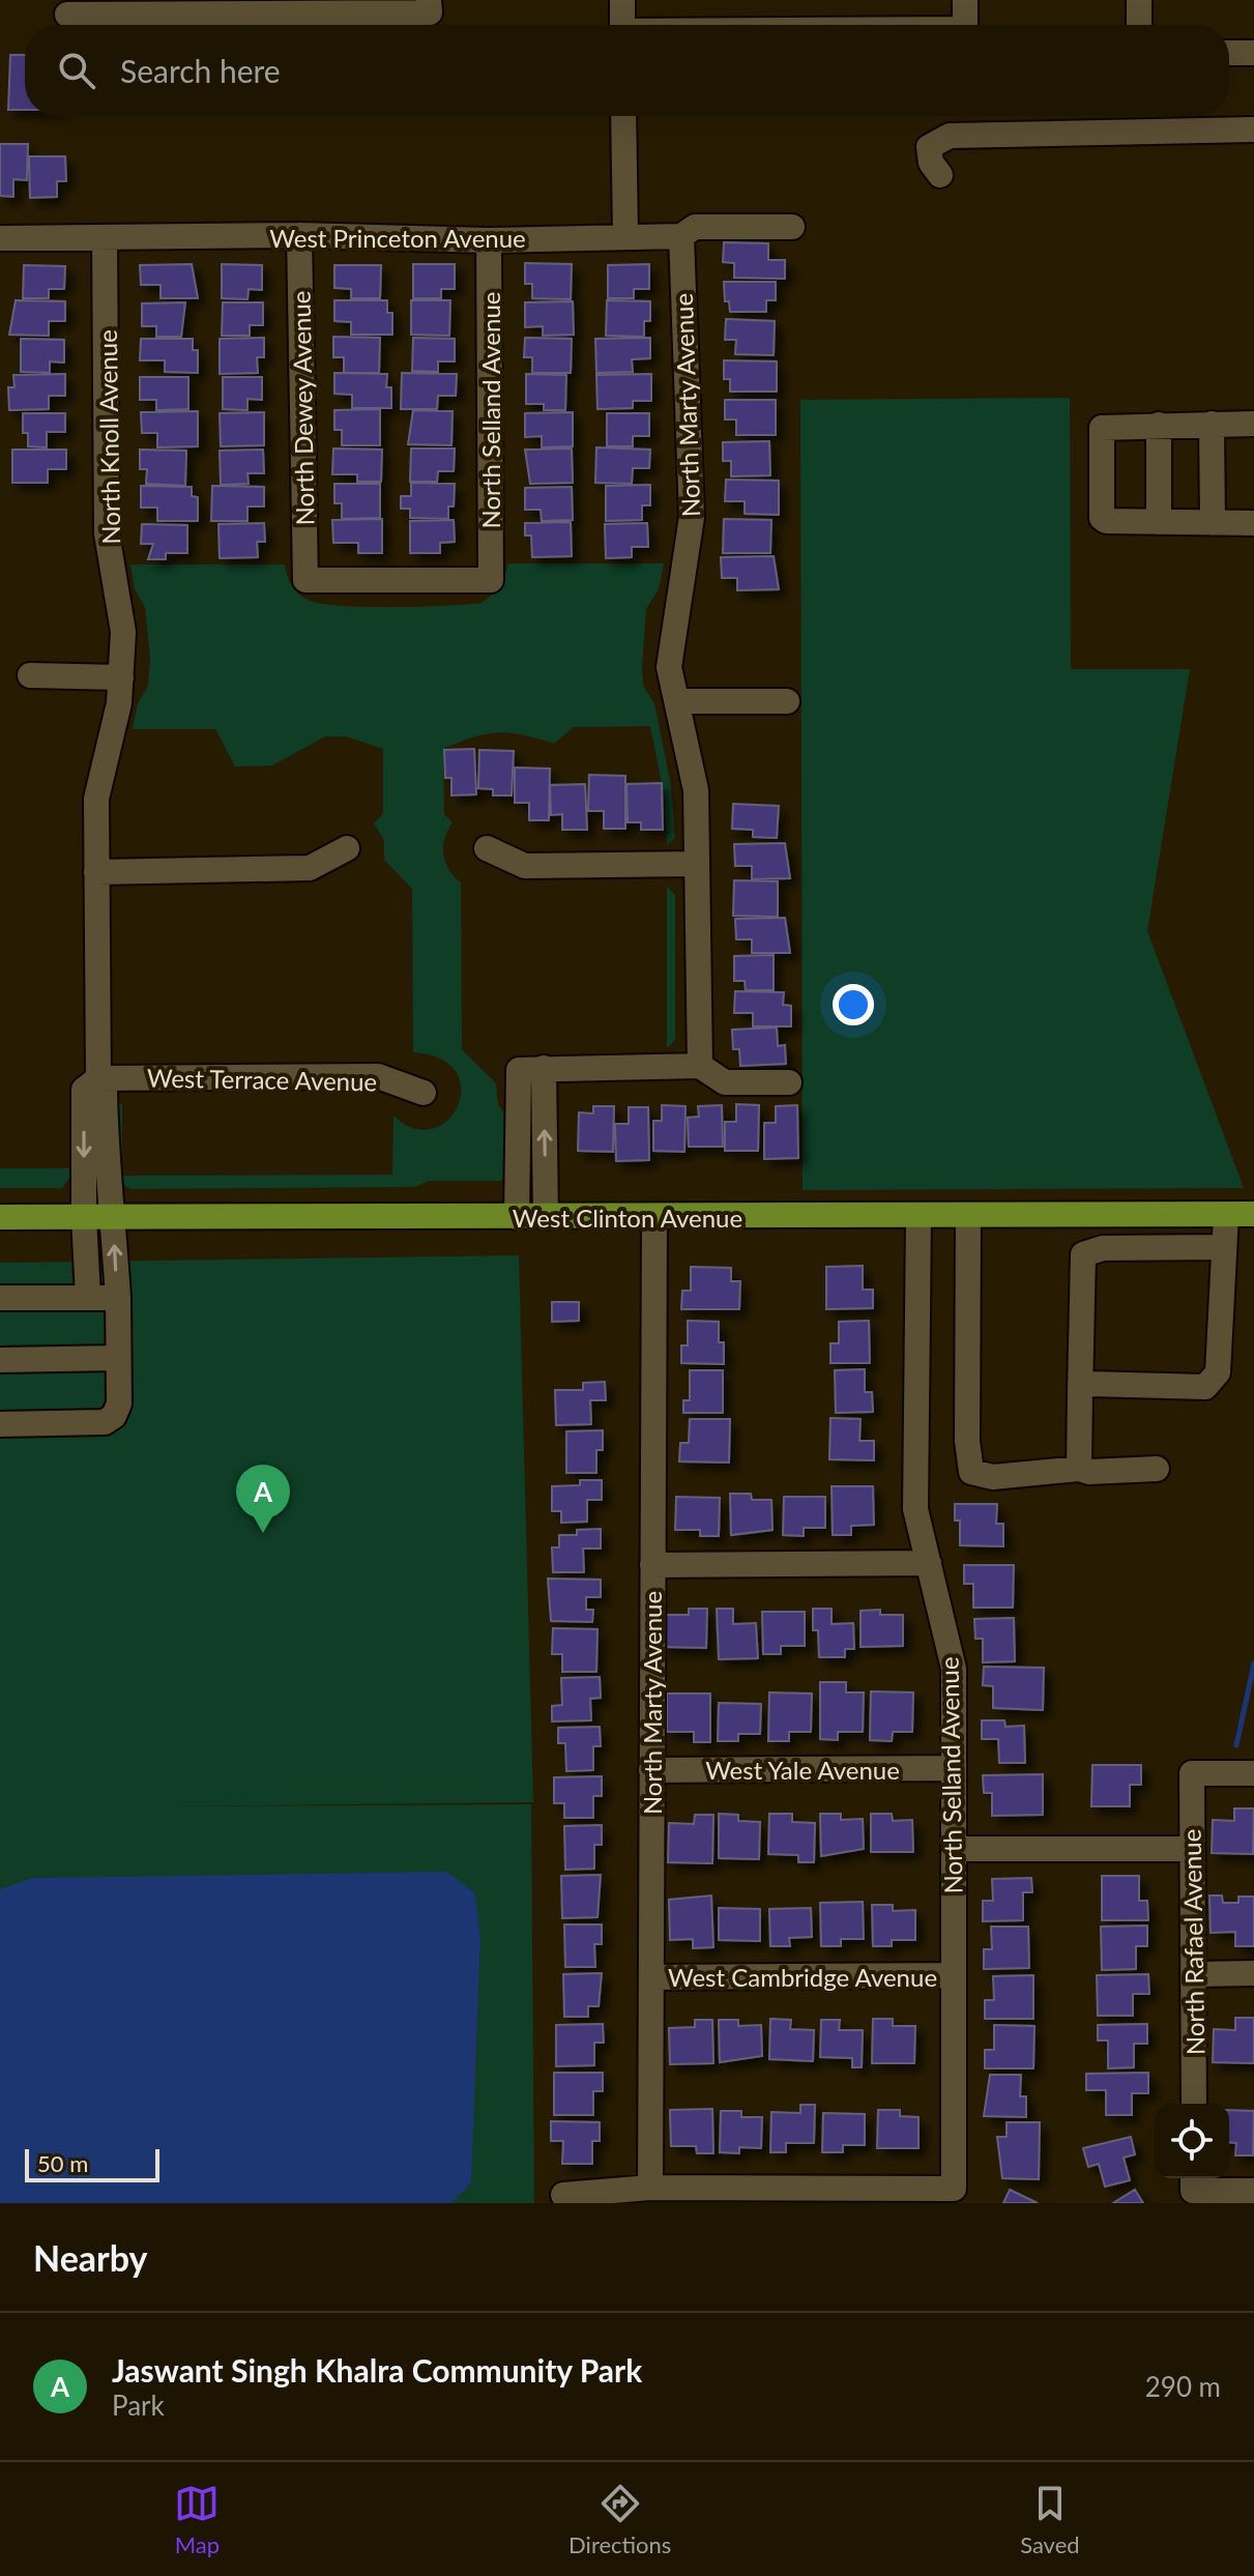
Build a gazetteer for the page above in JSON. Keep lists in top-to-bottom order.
{
  "streets": {
    "main road": ["West Clinton Avenue"],
    "street": [
      "West Princeton Avenue",
      "North Marty Avenue",
      "North Dewey Avenue",
      "North Selland Avenue",
      "North Knoll Avenue",
      "West Terrace Avenue",
      "West Yale Avenue",
      "North Rafael Avenue",
      "West Cambridge Avenue"
    ]
  },
  "crossings": [
    ["West Princeton Avenue", "North Marty Avenue"],
    ["West Princeton Avenue", "North Dewey Avenue"],
    ["West Princeton Avenue", "North Selland Avenue"],
    ["West Princeton Avenue", "North Knoll Avenue"],
    ["North Marty Avenue", "North Selland Avenue"],
    ["North Marty Avenue", "West Clinton Avenue"],
    ["North Marty Avenue", "West Yale Avenue"],
    ["North Marty Avenue", "West Cambridge Avenue"],
    ["North Dewey Avenue", "North Selland Avenue"],
    ["North Selland Avenue", "West Clinton Avenue"],
    ["North Selland Avenue", "West Yale Avenue"],
    ["North Selland Avenue", "West Cambridge Avenue"],
    ["North Knoll Avenue", "West Terrace Avenue"],
    ["North Knoll Avenue", "West Clinton Avenue"]
  ],
  "scale_bar": "50 m",
  "page": {
    "search": "Search here",
    "pins": "A",
    "scale": "50 m",
    "heading": "Nearby",
    "list": [
      {
        "mark": "A",
        "name": "Jaswant Singh Khalra Community Park",
        "note": "Park",
        "value": "290 m"
      }
    ],
    "nav": ["Map", "Directions", "Saved"]
  }
}
